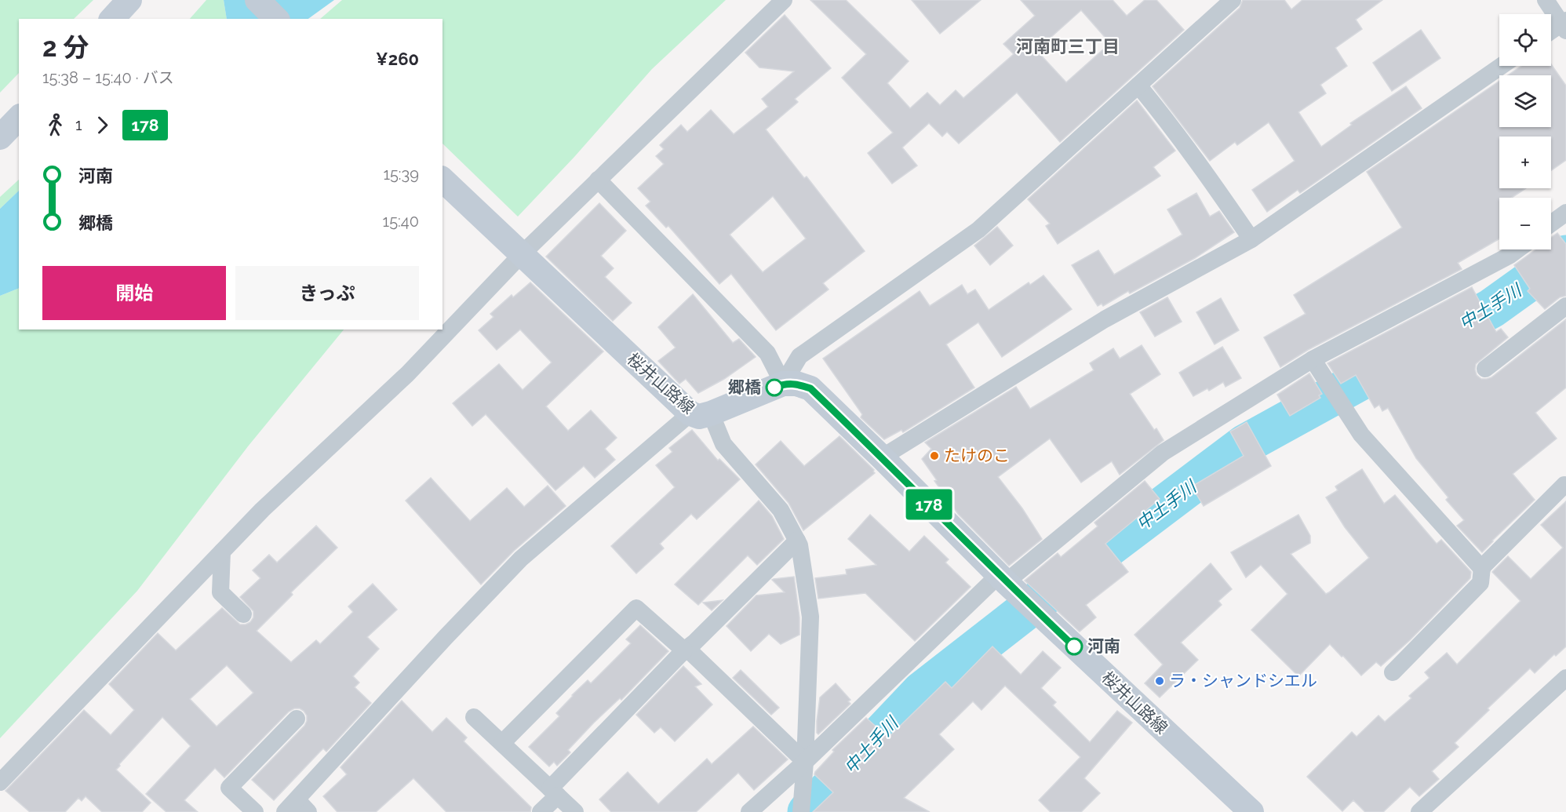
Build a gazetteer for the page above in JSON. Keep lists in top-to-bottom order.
{
  "streets": {
    "main road": ["桜井山路線"]
  },
  "districts": ["河南町三丁目"],
  "water": ["中土手川"],
  "places": [
    "郷橋",
    "たけのこ",
    "河南",
    "ラ・シャンドシエル"
  ],
  "lines": ["bus line 178"],
  "page": {
    "on_map": "178",
    "map_buttons": ["+", "−"],
    "heading": ["2 分", "15:38 – 15:40 · バス", "¥260"],
    "legs": ["1", "178"],
    "list": [
      {
        "name": "河南",
        "value": "15:39"
      },
      {
        "name": "郷橋",
        "value": "15:40"
      }
    ],
    "buttons": ["開始", "きっぷ"]
  }
}
